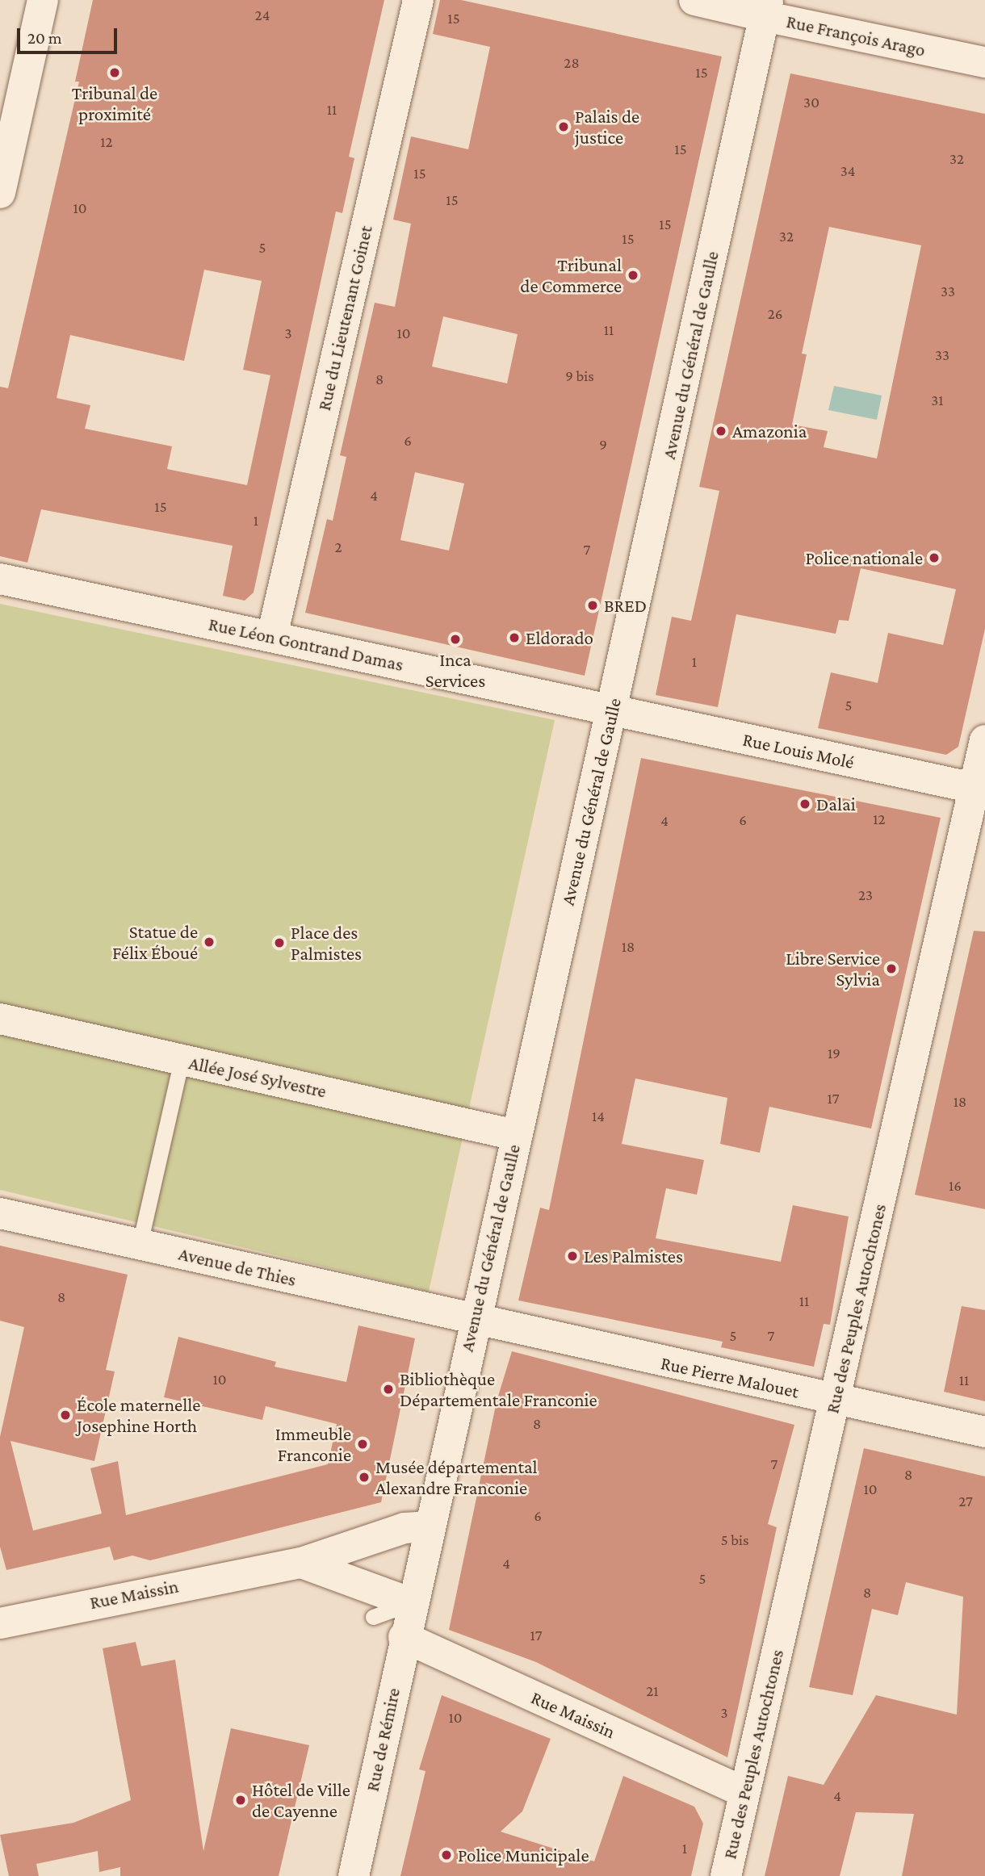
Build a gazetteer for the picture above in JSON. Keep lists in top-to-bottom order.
{
  "streets": {
    "street": [
      "Rue François Arago",
      "Rue du Lieutenant Goinet",
      "Avenue du Général de Gaulle",
      "Rue Léon Gontrand Damas",
      "Rue Louis Molé",
      "Allée José Sylvestre",
      "Avenue de Thies",
      "Rue des Peuples Autochtones",
      "Rue Pierre Malouet",
      "Rue Maissin",
      "Rue de Rémire"
    ]
  },
  "crossings": [
    ["Rue François Arago", "Avenue du Général de Gaulle"],
    ["Rue du Lieutenant Goinet", "Rue Léon Gontrand Damas"],
    ["Avenue du Général de Gaulle", "Rue Léon Gontrand Damas"],
    ["Avenue du Général de Gaulle", "Rue Louis Molé"],
    ["Avenue du Général de Gaulle", "Allée José Sylvestre"],
    ["Avenue du Général de Gaulle", "Avenue de Thies"],
    ["Avenue du Général de Gaulle", "Rue Pierre Malouet"],
    ["Avenue du Général de Gaulle", "Rue Maissin"],
    ["Avenue du Général de Gaulle", "Rue de Rémire"],
    ["Rue Léon Gontrand Damas", "Rue Louis Molé"],
    ["Rue Louis Molé", "Rue des Peuples Autochtones"],
    ["Avenue de Thies", "Rue Pierre Malouet"],
    ["Rue des Peuples Autochtones", "Rue Pierre Malouet"],
    ["Rue des Peuples Autochtones", "Rue Maissin"],
    ["Rue Maissin", "Rue de Rémire"]
  ],
  "places": [
    "Tribunal de proximité",
    "Palais de justice",
    "Tribunal de Commerce",
    "Amazonia",
    "Police nationale",
    "BRED",
    "Eldorado",
    "Inca Services",
    "Dalai",
    "Statue de Félix Éboué",
    "Place des Palmistes",
    "Libre Service Sylvia",
    "Les Palmistes",
    "Bibliothèque Départementale Franconie",
    "École maternelle Josephine Horth",
    "Immeuble Franconie",
    "Musée départemental Alexandre Franconie",
    "Hôtel de Ville de Cayenne",
    "Police Municipale"
  ],
  "house_numbers": [
    "24",
    "15",
    "28",
    "15",
    "30",
    "11",
    "12",
    "15",
    "32",
    "34",
    "15",
    "15",
    "10",
    "15",
    "32",
    "15",
    "5",
    "33",
    "26",
    "11",
    "3",
    "10",
    "33",
    "9 bis",
    "8",
    "31",
    "6",
    "9",
    "4",
    "15",
    "1",
    "2",
    "7",
    "1",
    "5",
    "12",
    "6",
    "4",
    "23",
    "18",
    "19",
    "17",
    "18",
    "14",
    "16",
    "8",
    "11",
    "5",
    "7",
    "10",
    "11",
    "8",
    "7",
    "8",
    "10",
    "27",
    "6",
    "5 bis",
    "4",
    "5",
    "8",
    "17",
    "21",
    "3",
    "10",
    "4",
    "1"
  ],
  "scale_bar": "20 m"
}
